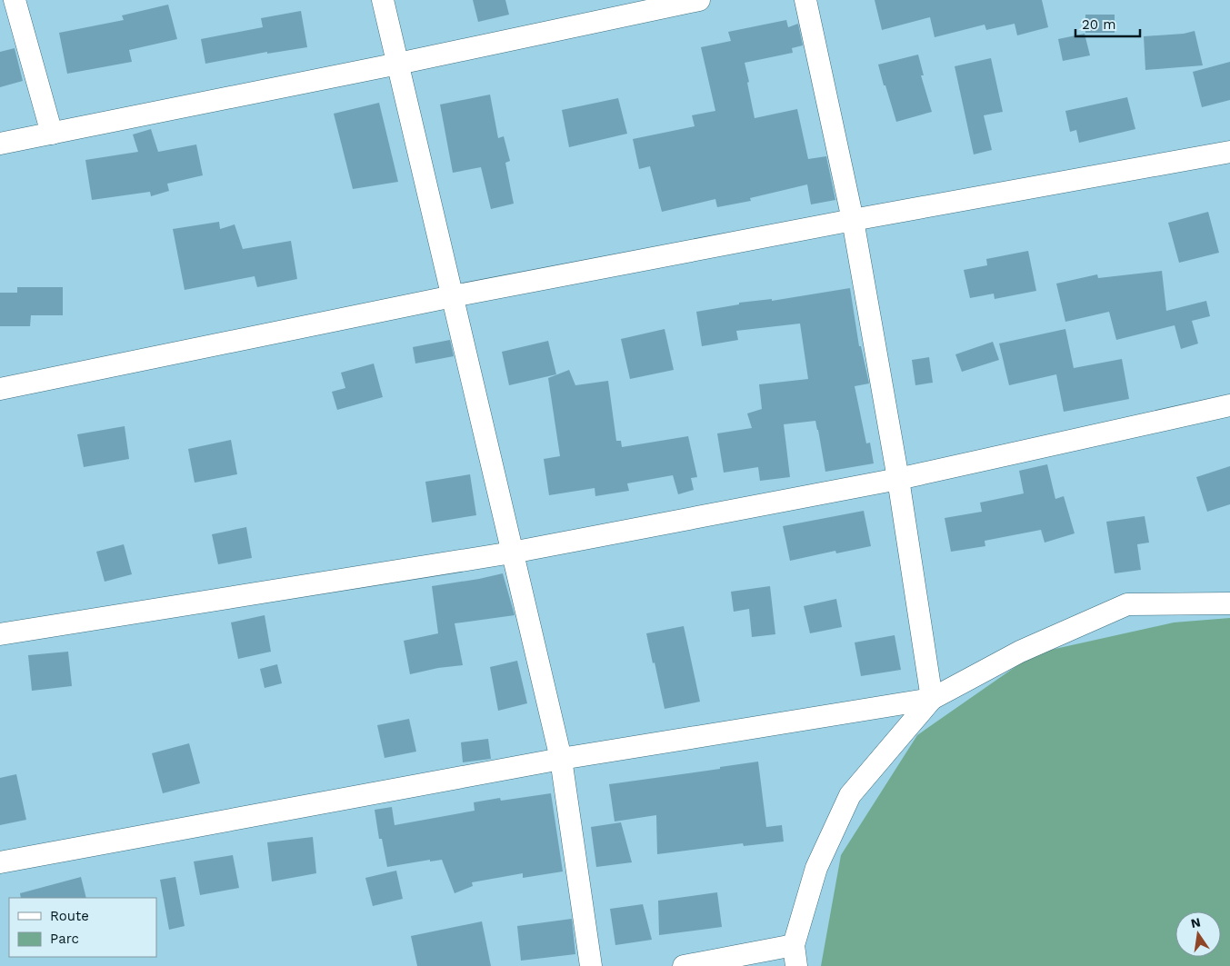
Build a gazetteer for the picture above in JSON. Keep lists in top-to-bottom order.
{
  "legend": ["Route", "Parc"],
  "scale_bar": "20 m",
  "north": "top"
}
